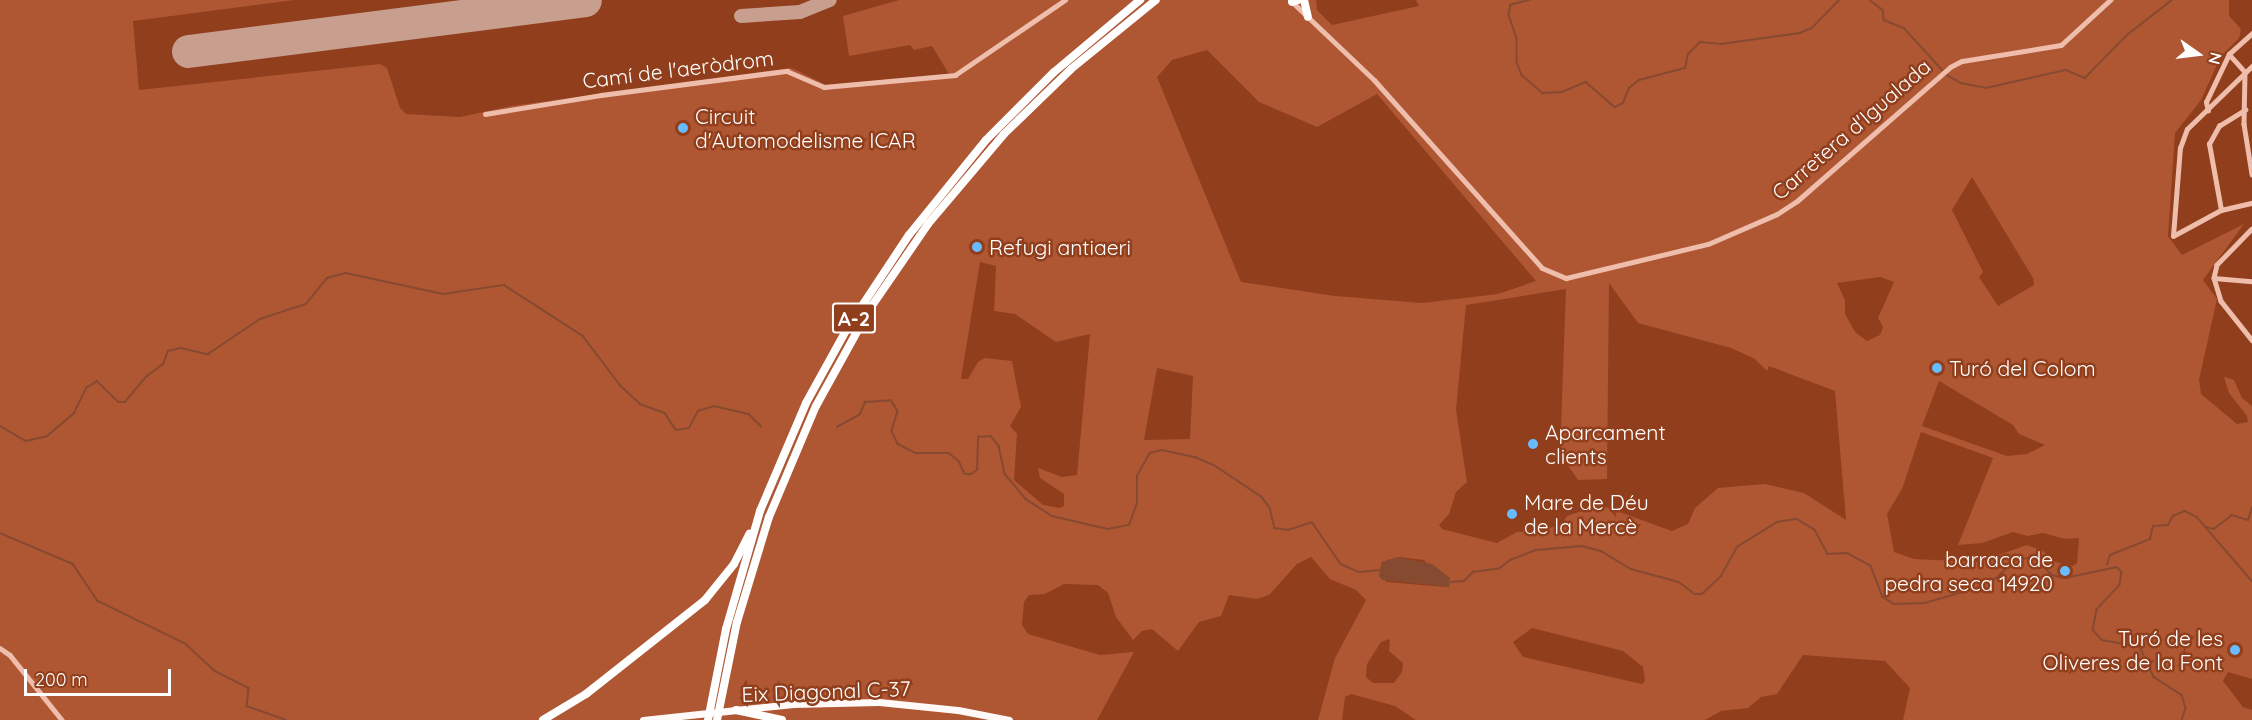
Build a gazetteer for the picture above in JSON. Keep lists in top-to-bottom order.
{
  "streets": {
    "highway": ["A-2", "Eix Diagonal C-37"],
    "street": ["Camí de l'aeròdrom", "Carretera d'Igualada"]
  },
  "places": [
    "Circuit d'Automodelisme ICAR",
    "Refugi antiaeri",
    "Turó del Colom",
    "Aparcament clients",
    "Mare de Déu de la Mercè",
    "barraca de pedra seca 14920",
    "Turó de les Oliveres de la Font"
  ],
  "scale_bar": "200 m",
  "north": "right"
}
